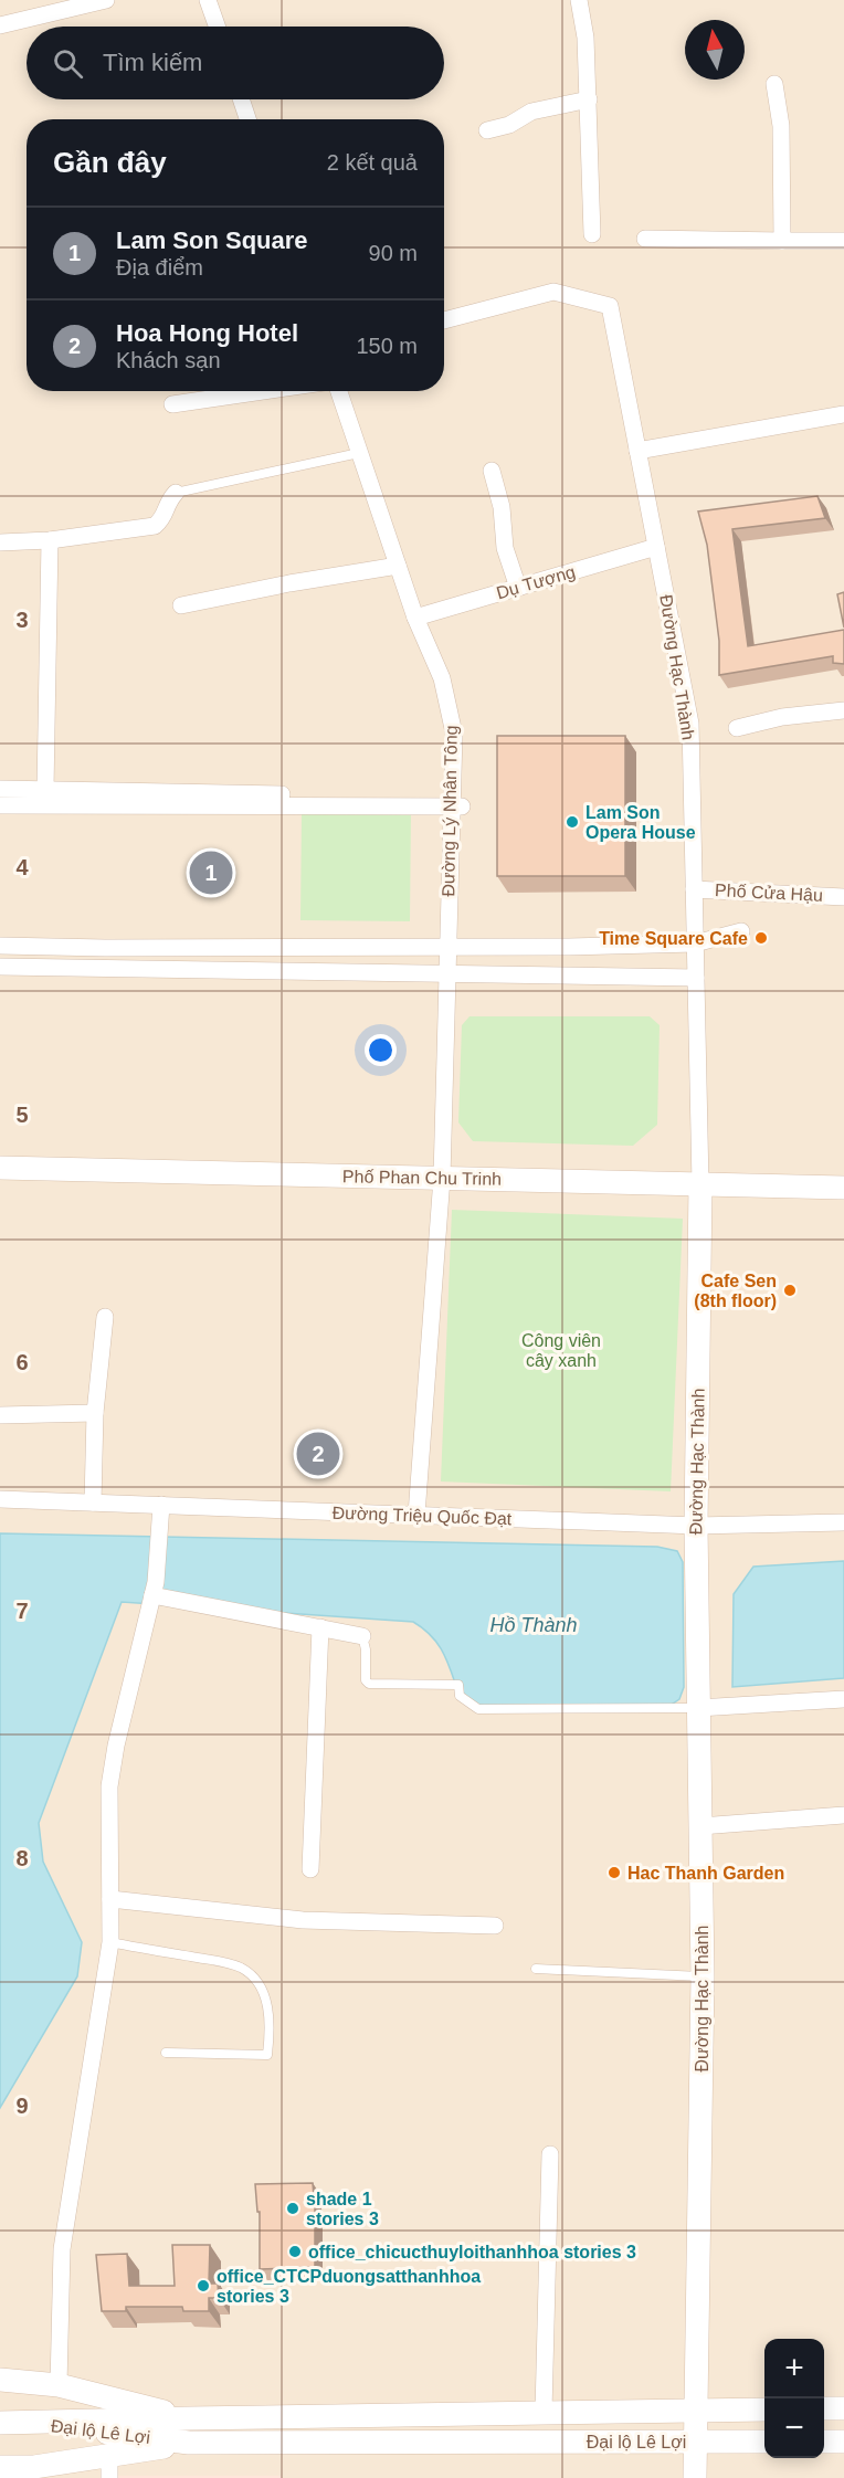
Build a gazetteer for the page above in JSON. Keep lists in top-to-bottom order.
{
  "streets": {
    "street": [
      "Dụ Tượng",
      "Đường Hạc Thành",
      "Đường Lý Nhân Tông",
      "Phố Cửa Hậu",
      "Phố Phan Chu Trinh",
      "Đường Triệu Quốc Đạt",
      "Đại lộ Lê Lợi"
    ]
  },
  "crossings": [
    ["Dụ Tượng", "Đường Hạc Thành"],
    ["Dụ Tượng", "Đường Lý Nhân Tông"],
    ["Đường Hạc Thành", "Phố Cửa Hậu"],
    ["Đường Hạc Thành", "Phố Phan Chu Trinh"],
    ["Đường Hạc Thành", "Đường Triệu Quốc Đạt"],
    ["Đường Hạc Thành", "Đại lộ Lê Lợi"],
    ["Đường Lý Nhân Tông", "Phố Phan Chu Trinh"],
    ["Đường Lý Nhân Tông", "Đường Triệu Quốc Đạt"]
  ],
  "water": ["Hồ Thành"],
  "parks": ["Công viên cây xanh"],
  "places": [
    "Lam Son Opera House",
    "Time Square Cafe",
    "Cafe Sen (8th floor)",
    "Hac Thanh Garden",
    "shade 1 stories 3",
    "office_chicucthuyloithanhhoa stories 3",
    "office_CTCPduongsatthanhhoa stories 3"
  ],
  "north": "top",
  "page": {
    "search": "Tìm kiếm",
    "heading": ["Gần đây", "2 kết quả"],
    "list": [
      {
        "mark": "1",
        "name": "Lam Son Square",
        "note": "Địa điểm",
        "value": "90 m"
      },
      {
        "mark": "2",
        "name": "Hoa Hong Hotel",
        "note": "Khách sạn",
        "value": "150 m"
      }
    ],
    "pins": ["1", "2"],
    "map_buttons": ["+", "−"]
  },
  "grid": {
    "rows": [
      "3",
      "4",
      "5",
      "6",
      "7",
      "8",
      "9"
    ]
  }
}
